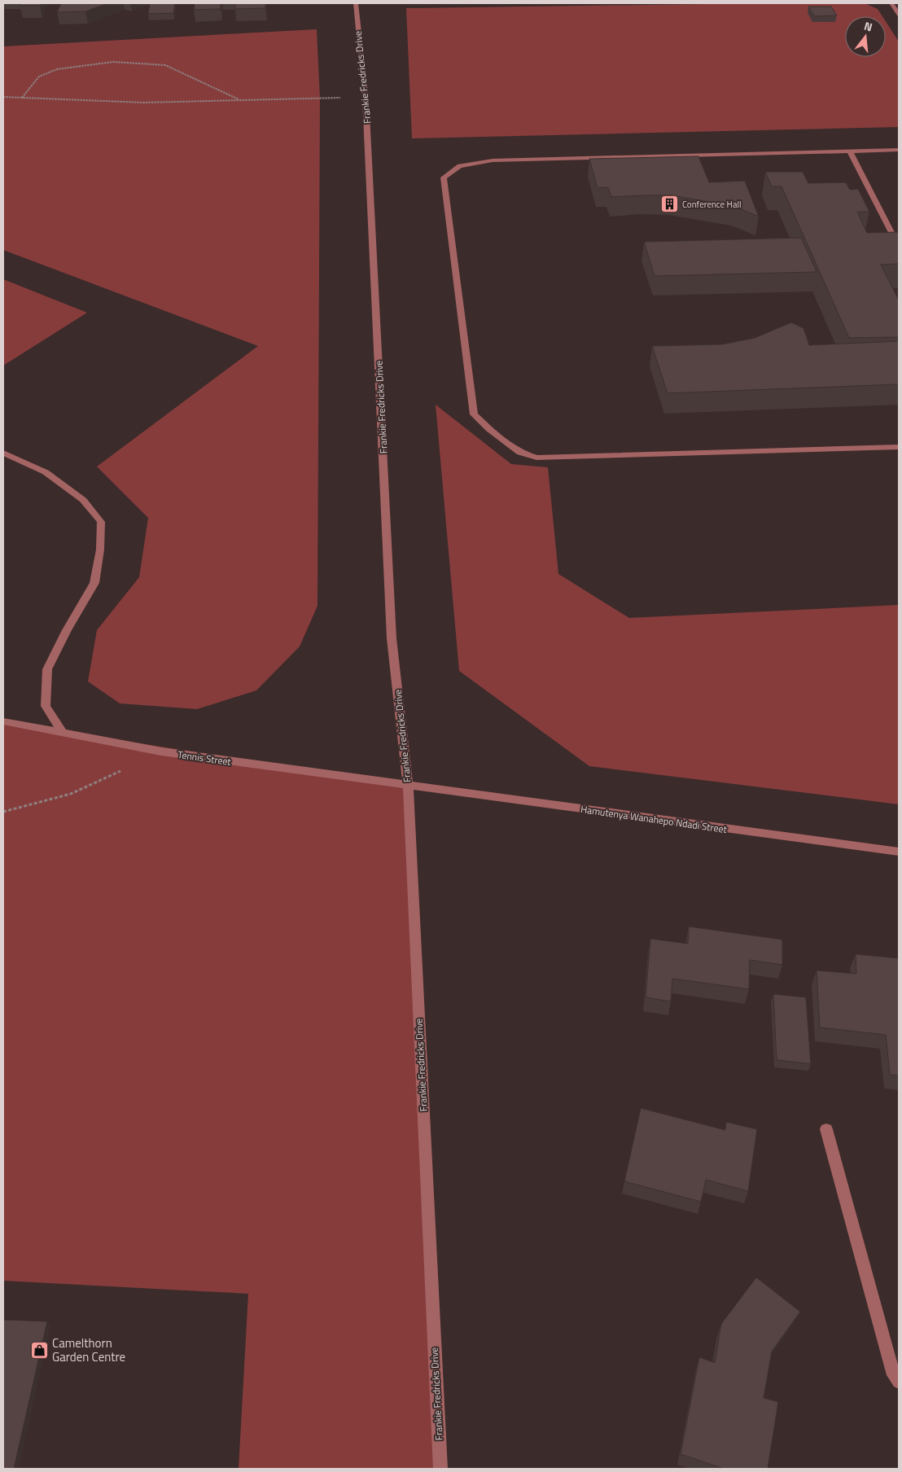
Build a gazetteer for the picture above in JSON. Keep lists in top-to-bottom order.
{
  "streets": {
    "street": ["Frankie Fredricks Drive", "Tennis Street", "Hamutenya Wanahepo Ndadi Street"]
  },
  "crossings": [
    ["Frankie Fredricks Drive", "Tennis Street"],
    ["Frankie Fredricks Drive", "Hamutenya Wanahepo Ndadi Street"],
    ["Tennis Street", "Hamutenya Wanahepo Ndadi Street"]
  ],
  "places": {
    "building": ["Conference Hall"],
    "shop": ["Camelthorn Garden Centre"]
  },
  "north": "top"
}
